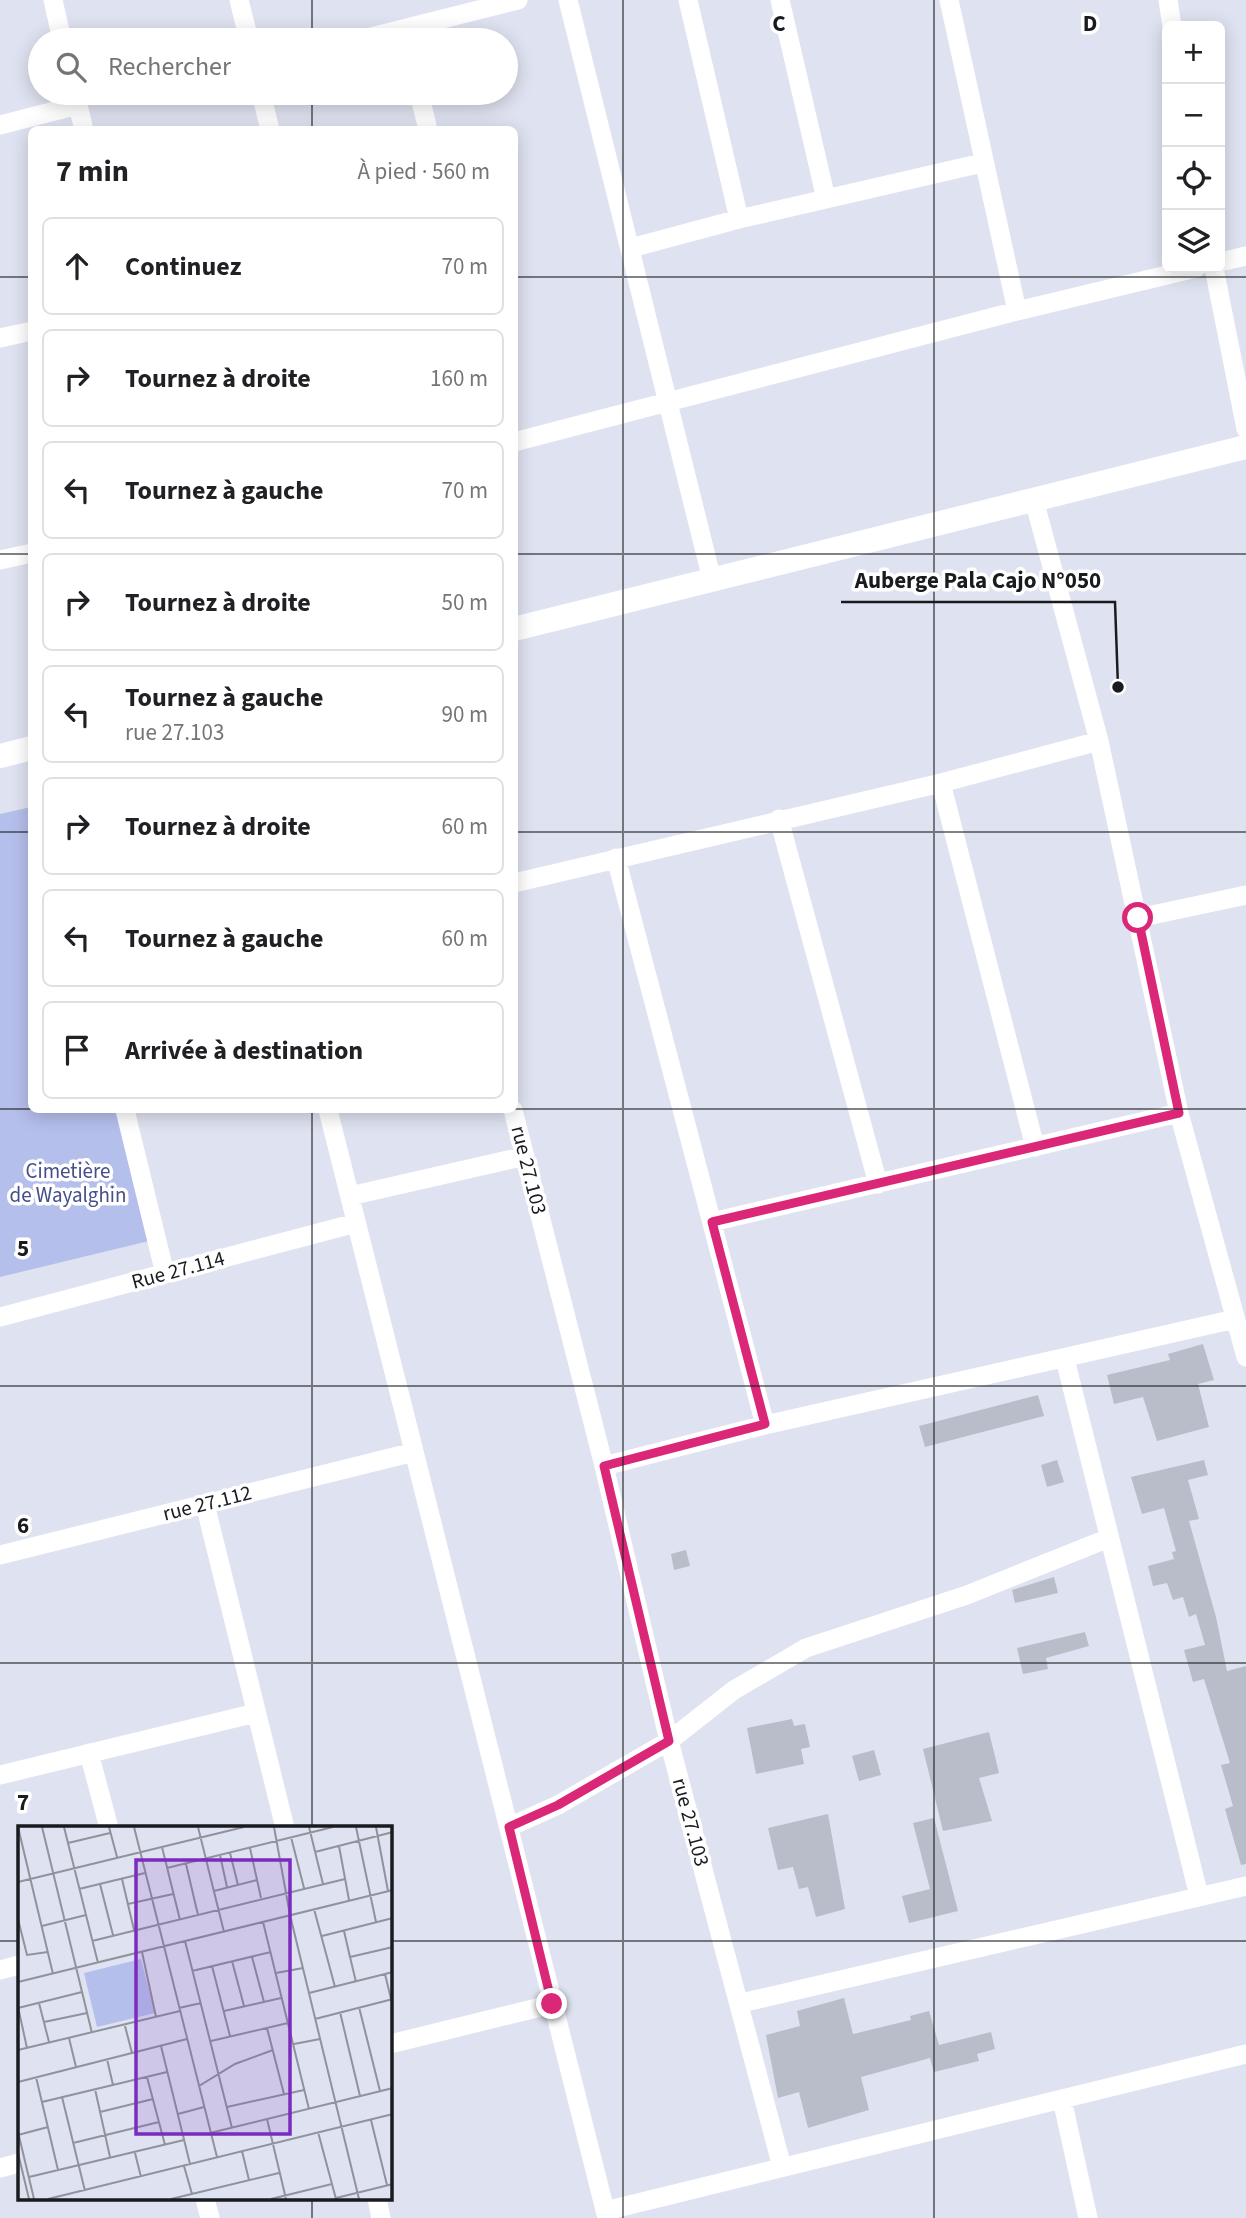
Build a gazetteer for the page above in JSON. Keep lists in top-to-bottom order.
{
  "streets": {
    "street": ["rue 27.103", "Rue 27.114", "rue 27.112"]
  },
  "parks": ["Cimetière de Wayalghin"],
  "places": ["Auberge Pala Cajo N°050"],
  "page": {
    "map_buttons": ["+", "−"],
    "search": "Rechercher",
    "heading": ["7 min", "À pied · 560 m"],
    "list": [
      ["Continuez", "70 m"],
      ["Tournez à droite", "160 m"],
      ["Tournez à gauche", "70 m"],
      ["Tournez à droite", "50 m"],
      ["Tournez à gauche", "rue 27.103", "90 m"],
      ["Tournez à droite", "60 m"],
      ["Tournez à gauche", "60 m"],
      "Arrivée à destination"
    ]
  },
  "grid": {
    "columns": ["C", "D"],
    "rows": ["5", "6", "7"]
  }
}
